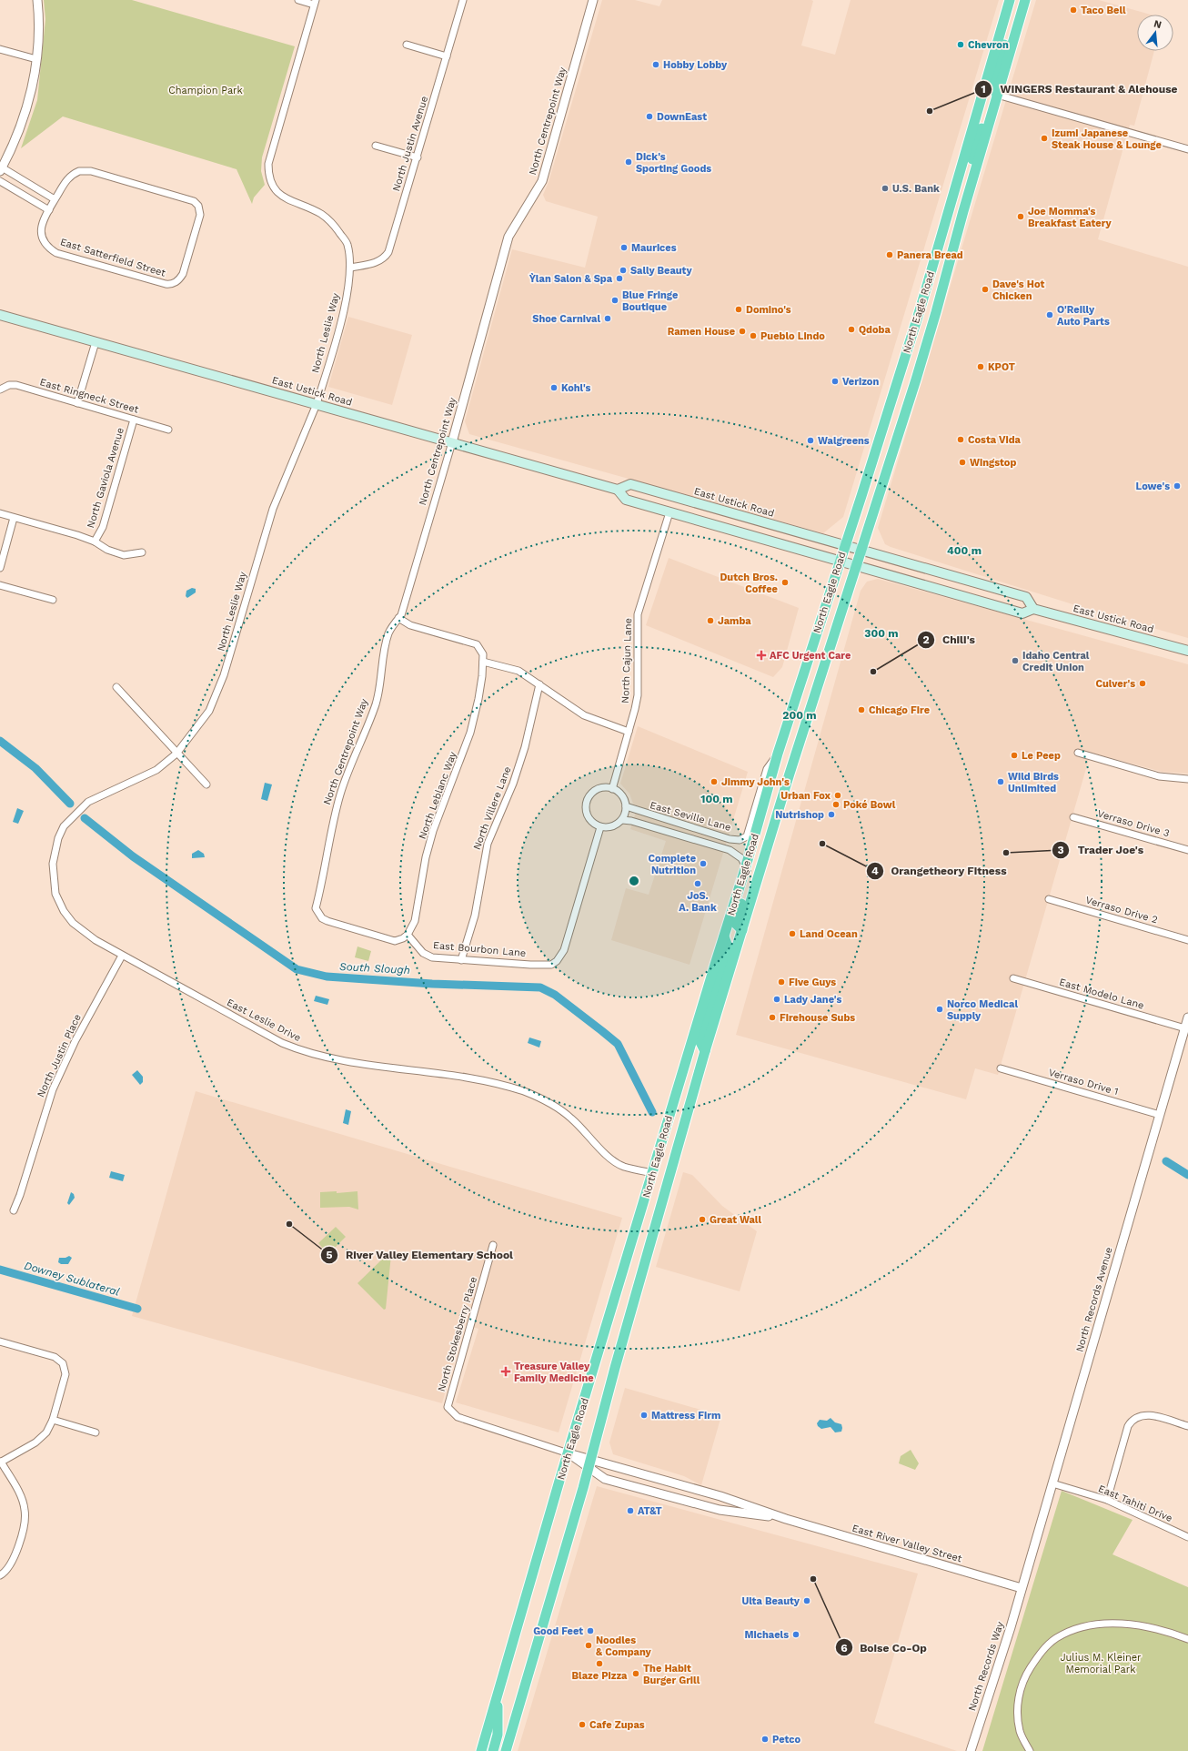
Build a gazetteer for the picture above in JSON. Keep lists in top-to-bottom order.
{
  "streets": {
    "highway": ["North Eagle Road"],
    "main road": ["East Ustick Road"],
    "street": [
      "North Centrepoint Way",
      "North Justin Avenue",
      "East Satterfield Street",
      "North Leslie Way",
      "East Ringneck Street",
      "North Gaviola Avenue",
      "North Cajun Lane",
      "North Leblanc Way",
      "North Villere Lane",
      "East Seville Lane",
      "Verraso Drive 3",
      "Verraso Drive 2",
      "East Bourbon Lane",
      "East Modelo Lane",
      "East Leslie Drive",
      "North Justin Place",
      "Verraso Drive 1",
      "North Records Avenue",
      "North Stokesberry Place",
      "East Tahiti Drive",
      "East River Valley Street",
      "North Records Way"
    ]
  },
  "crossings": [
    ["North Centrepoint Way", "East Ustick Road"],
    ["North Centrepoint Way", "North Leblanc Way"],
    ["North Centrepoint Way", "East Bourbon Lane"],
    ["North Justin Avenue", "North Leslie Way"],
    ["North Eagle Road", "East Ustick Road"],
    ["North Eagle Road", "East Seville Lane"],
    ["North Eagle Road", "East Leslie Drive"],
    ["North Eagle Road", "East River Valley Street"],
    ["North Leslie Way", "East Ustick Road"],
    ["North Leslie Way", "East Leslie Drive"],
    ["East Ustick Road", "North Cajun Lane"],
    ["East Ringneck Street", "North Gaviola Avenue"],
    ["North Cajun Lane", "East Seville Lane"],
    ["North Cajun Lane", "East Bourbon Lane"],
    ["North Leblanc Way", "East Bourbon Lane"],
    ["North Villere Lane", "East Bourbon Lane"],
    ["East Seville Lane", "East Bourbon Lane"],
    ["East Modelo Lane", "North Records Avenue"],
    ["East Leslie Drive", "North Justin Place"],
    ["Verraso Drive 1", "North Records Avenue"],
    ["North Records Avenue", "East Tahiti Drive"],
    ["North Records Avenue", "East River Valley Street"],
    ["North Records Avenue", "North Records Way"],
    ["North Stokesberry Place", "East River Valley Street"],
    ["East River Valley Street", "North Records Way"]
  ],
  "water": ["South Slough", "Downey Sublateral"],
  "parks": ["Champion Park", "Julius M. Kleiner Memorial Park"],
  "places": {
    "other": [
      "Taco Bell",
      "Chevron",
      "Hobby Lobby",
      "WINGERS Restaurant & Alehouse",
      "DownEast",
      "Izumi Japanese Steak House & Lounge",
      "Dick's Sporting Goods",
      "U.S. Bank",
      "Joe Momma's Breakfast Eatery",
      "Maurices",
      "Panera Bread",
      "Sally Beauty",
      "Ỳlan Salon & Spa",
      "Dave's Hot Chicken",
      "Blue Fringe Boutique",
      "Domino's",
      "O'Reilly Auto Parts",
      "Shoe Carnival",
      "Qdoba",
      "Ramen House",
      "Pueblo Lindo",
      "KPOT",
      "Verizon",
      "Kohl's",
      "Costa Vida",
      "Walgreens",
      "Wingstop",
      "Lowe's",
      "Dutch Bros. Coffee",
      "Jamba",
      "Idaho Central Credit Union",
      "Chili's",
      "Culver's",
      "Chicago Fire",
      "Le Peep",
      "Jimmy John's",
      "Wild Birds Unlimited",
      "Urban Fox",
      "Poké Bowl",
      "Nutrishop",
      "Orangetheory Fitness",
      "Trader Joe's",
      "Complete Nutrition",
      "JoS. A. Bank",
      "Land Ocean",
      "Five Guys",
      "Lady Jane's",
      "Norco Medical Supply",
      "Firehouse Subs",
      "Great Wall",
      "River Valley Elementary School",
      "Mattress Firm",
      "AT&T",
      "Boise Co-Op",
      "Ulta Beauty",
      "Good Feet",
      "Michaels",
      "Noodles & Company",
      "Blaze Pizza",
      "The Habit Burger Grill",
      "Cafe Zupas",
      "Petco"
    ],
    "health": ["AFC Urgent Care", "Treasure Valley Family Medicine"]
  },
  "north": "top",
  "rings": [
    "400 m",
    "300 m",
    "200 m",
    "100 m"
  ]
}
